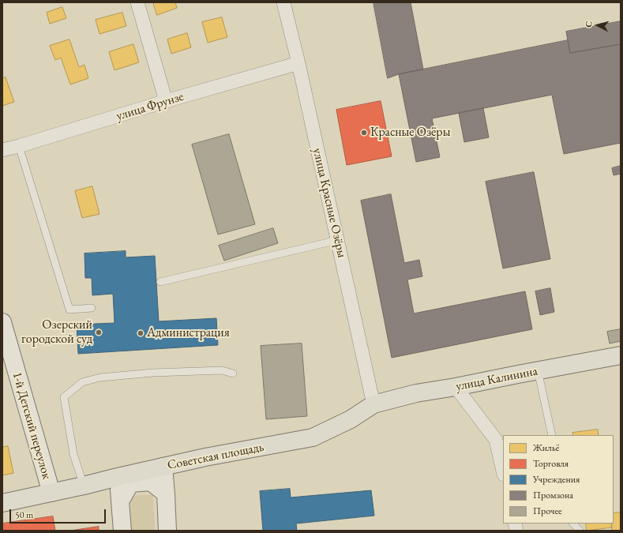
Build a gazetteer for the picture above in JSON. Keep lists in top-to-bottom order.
{
  "streets": {
    "main road": ["улица Калинина", "1-й Детский переулок", "Советская площадь"],
    "street": ["улица Фрунзе", "улица Красные Озёры"]
  },
  "crossings": [
    ["улица Фрунзе", "улица Красные Озёры"],
    ["улица Красные Озёры", "улица Калинина"],
    ["улица Красные Озёры", "Советская площадь"],
    ["улица Калинина", "Советская площадь"],
    ["1-й Детский переулок", "Советская площадь"]
  ],
  "places": ["Красные Озёры", "Озерский городской суд", "Администрация"],
  "legend": [
    "Жильё",
    "Торговля",
    "Учреждения",
    "Промзона",
    "Прочее"
  ],
  "scale_bar": "50 m",
  "north": "left"
}
